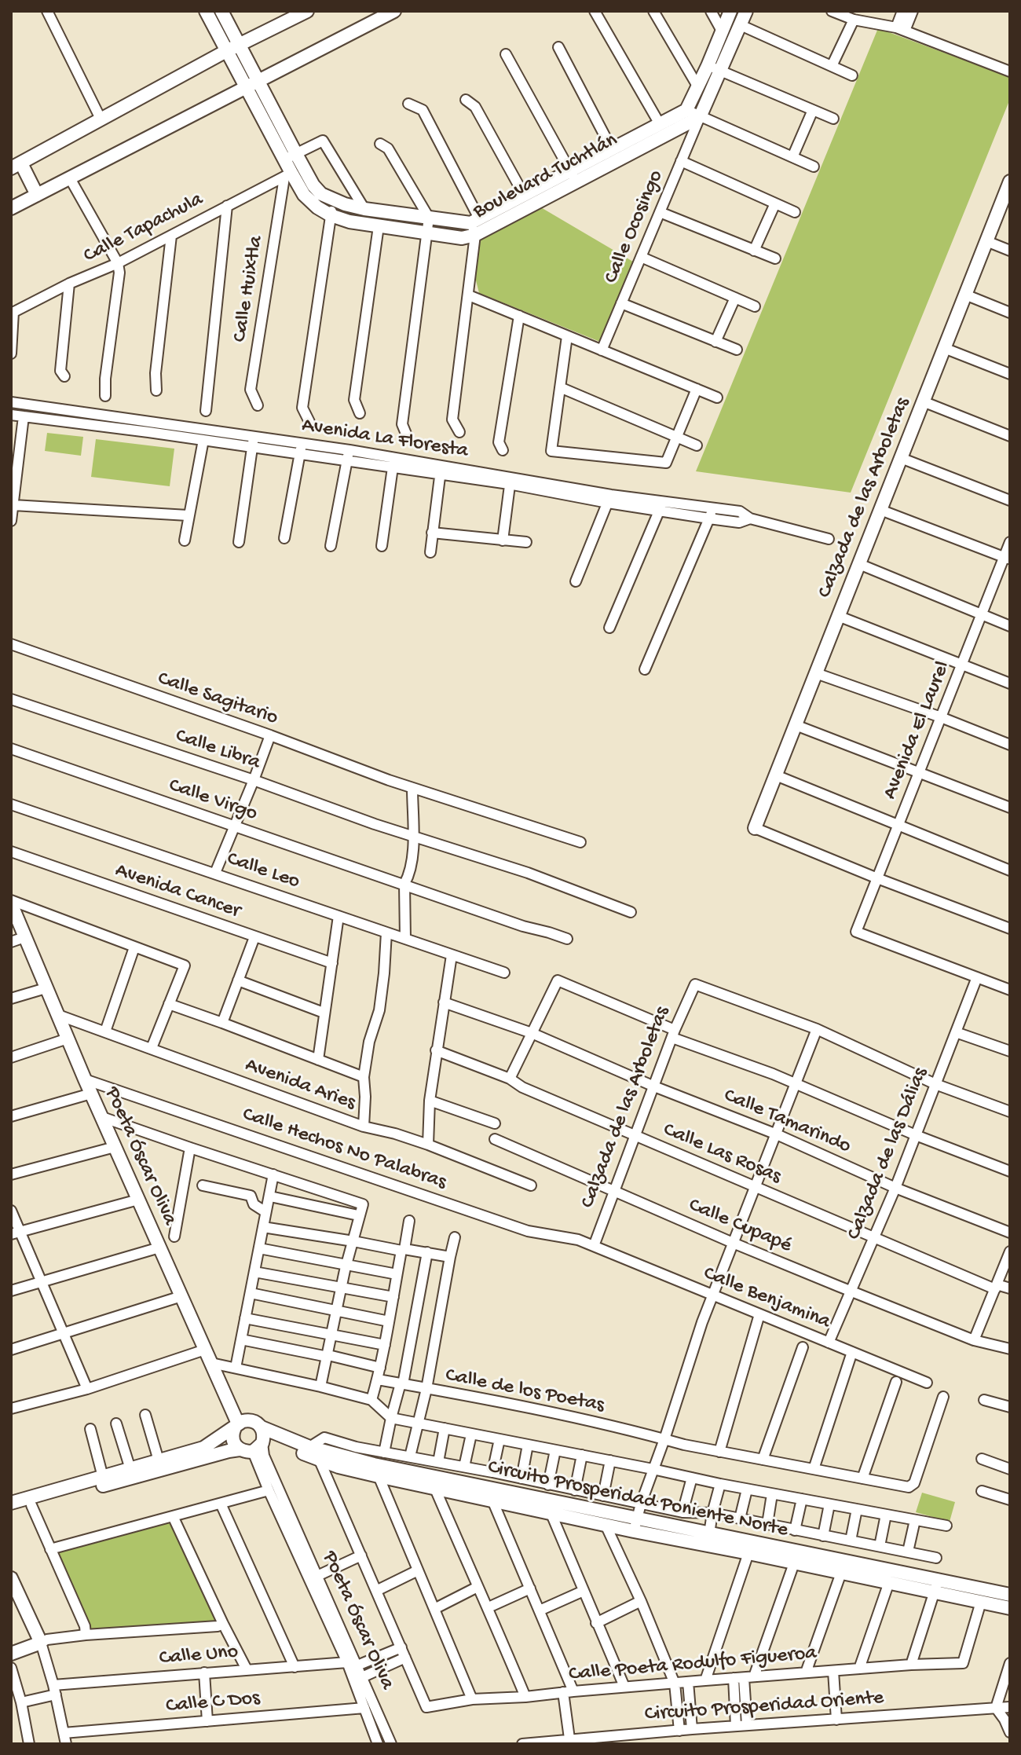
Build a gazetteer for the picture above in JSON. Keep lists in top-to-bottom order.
{
  "streets": {
    "street": [
      "Boulevard Tuchtlán",
      "Calle Ocosingo",
      "Calle Tapachula",
      "Calle Huixtla",
      "Avenida La Floresta",
      "Calzada de las Arboletas",
      "Calle Sagitario",
      "Avenida El Laurel",
      "Calle Libra",
      "Calle Virgo",
      "Calle Leo",
      "Avenida Cancer",
      "Avenida Aries",
      "Calle Tamarindo",
      "Calle Hechos No Palabras",
      "Calle Las Rosas",
      "Calzada de las Dálias",
      "Poeta Óscar Oliva",
      "Calle Cupapé",
      "Calle Benjamina",
      "Calle de los Poetas",
      "Circuito Prosperidad Poniente Norte",
      "Calle Uno",
      "Calle Poeta Rodulfo Figueroa",
      "Calle C Dos",
      "Circuito Prosperidad Oriente"
    ]
  },
  "crossings": [
    ["Boulevard Tuchtlán", "Calle Ocosingo"],
    ["Boulevard Tuchtlán", "Calle Tapachula"],
    ["Boulevard Tuchtlán", "Calle Huixtla"],
    ["Calle Tapachula", "Calle Huixtla"],
    ["Calzada de las Arboletas", "Calle Tamarindo"],
    ["Calzada de las Arboletas", "Calle Hechos No Palabras"],
    ["Calzada de las Arboletas", "Calle Las Rosas"],
    ["Calzada de las Arboletas", "Calle Cupapé"],
    ["Calzada de las Arboletas", "Calle Benjamina"],
    ["Avenida El Laurel", "Calzada de las Dálias"],
    ["Avenida Aries", "Poeta Óscar Oliva"],
    ["Calle Tamarindo", "Calzada de las Dálias"],
    ["Calle Hechos No Palabras", "Poeta Óscar Oliva"],
    ["Calle Hechos No Palabras", "Calle Benjamina"],
    ["Calle Las Rosas", "Calzada de las Dálias"],
    ["Calzada de las Dálias", "Calle Cupapé"],
    ["Calzada de las Dálias", "Calle Benjamina"],
    ["Poeta Óscar Oliva", "Circuito Prosperidad Poniente Norte"],
    ["Poeta Óscar Oliva", "Calle Uno"],
    ["Poeta Óscar Oliva", "Calle C Dos"],
    ["Circuito Prosperidad Poniente Norte", "Calle Poeta Rodulfo Figueroa"]
  ]
}
